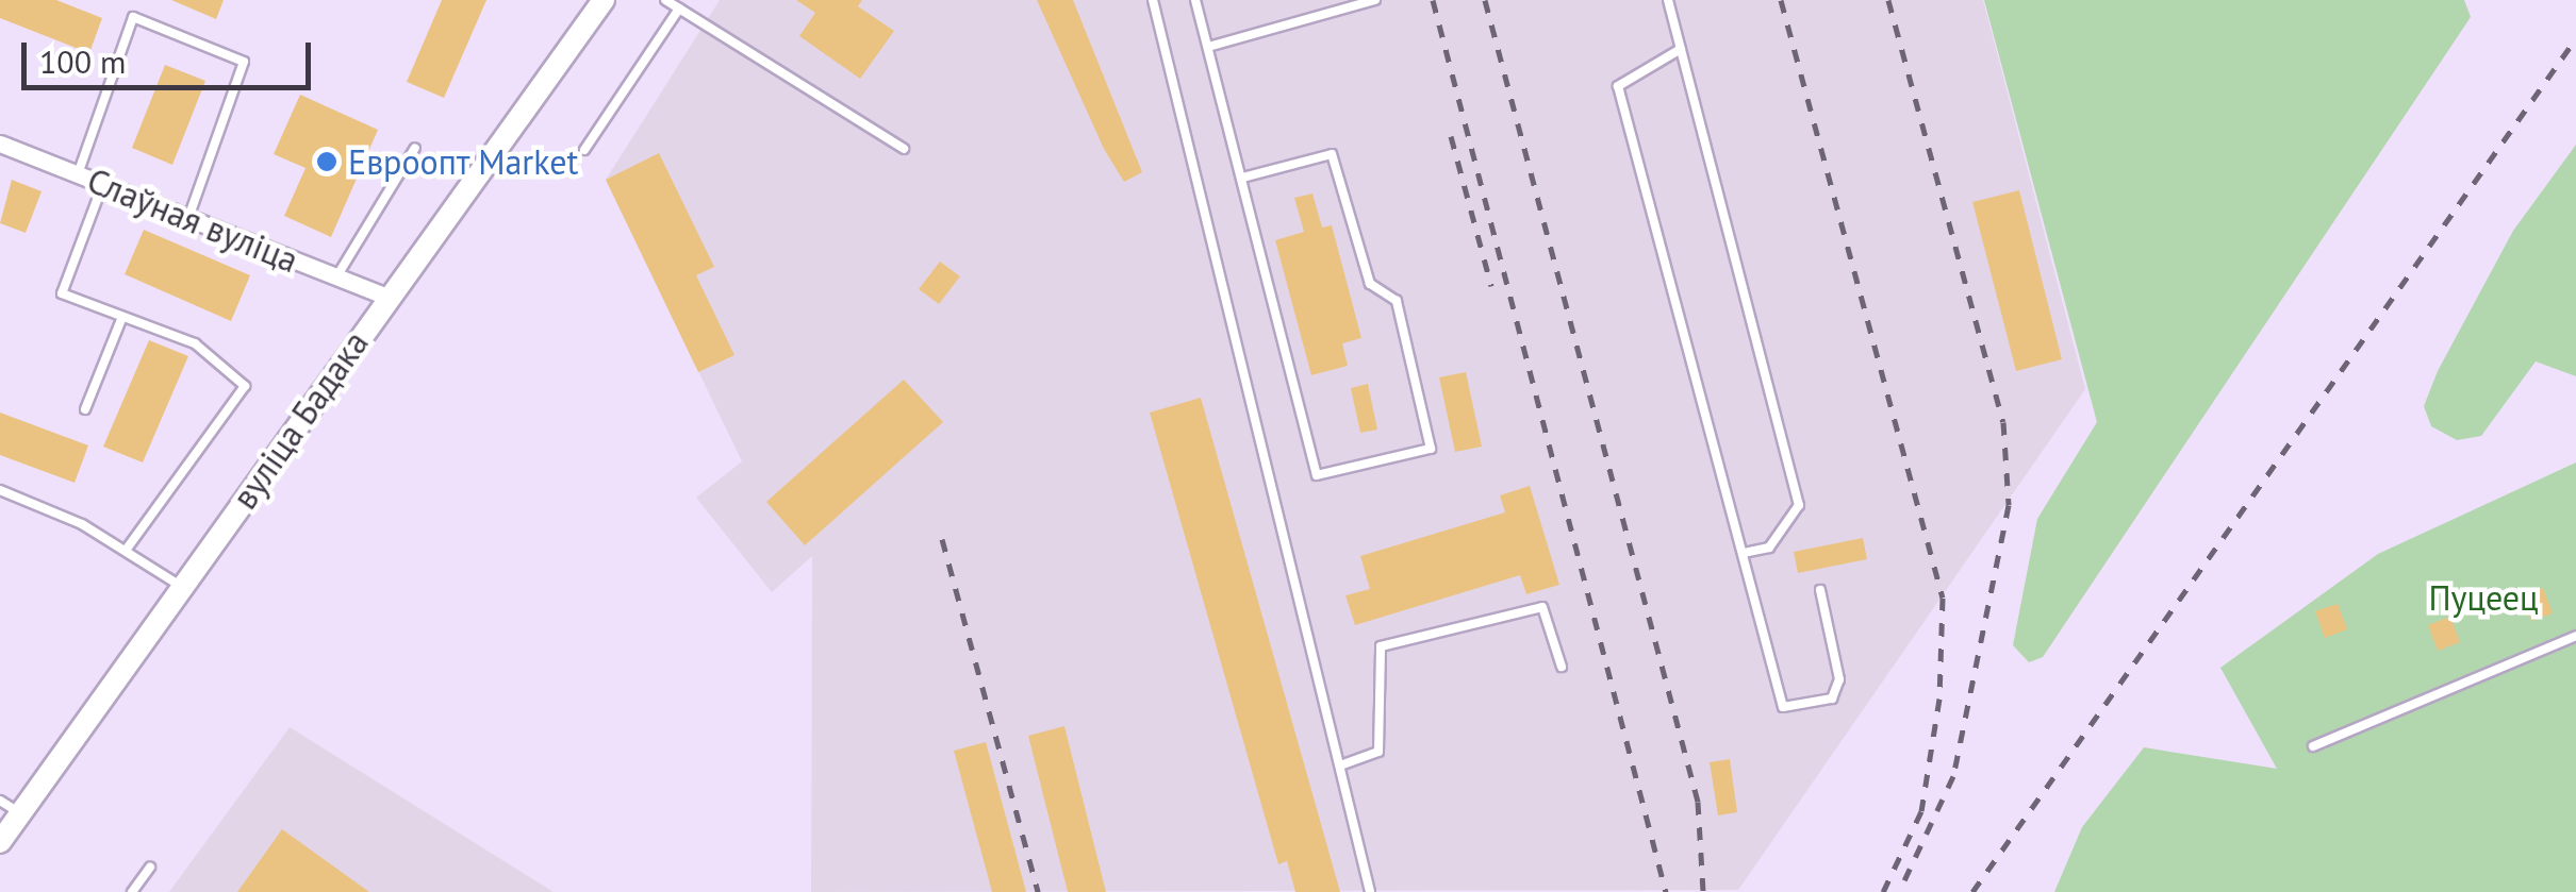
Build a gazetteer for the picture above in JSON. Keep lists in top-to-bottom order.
{
  "streets": {
    "main road": ["вуліца Бадака"],
    "street": ["Слаўная вуліца"]
  },
  "crossings": [
    ["Слаўная вуліца", "вуліца Бадака"]
  ],
  "parks": ["Пуцеец"],
  "places": ["Евроопт Market"],
  "scale_bar": "100 m"
}
